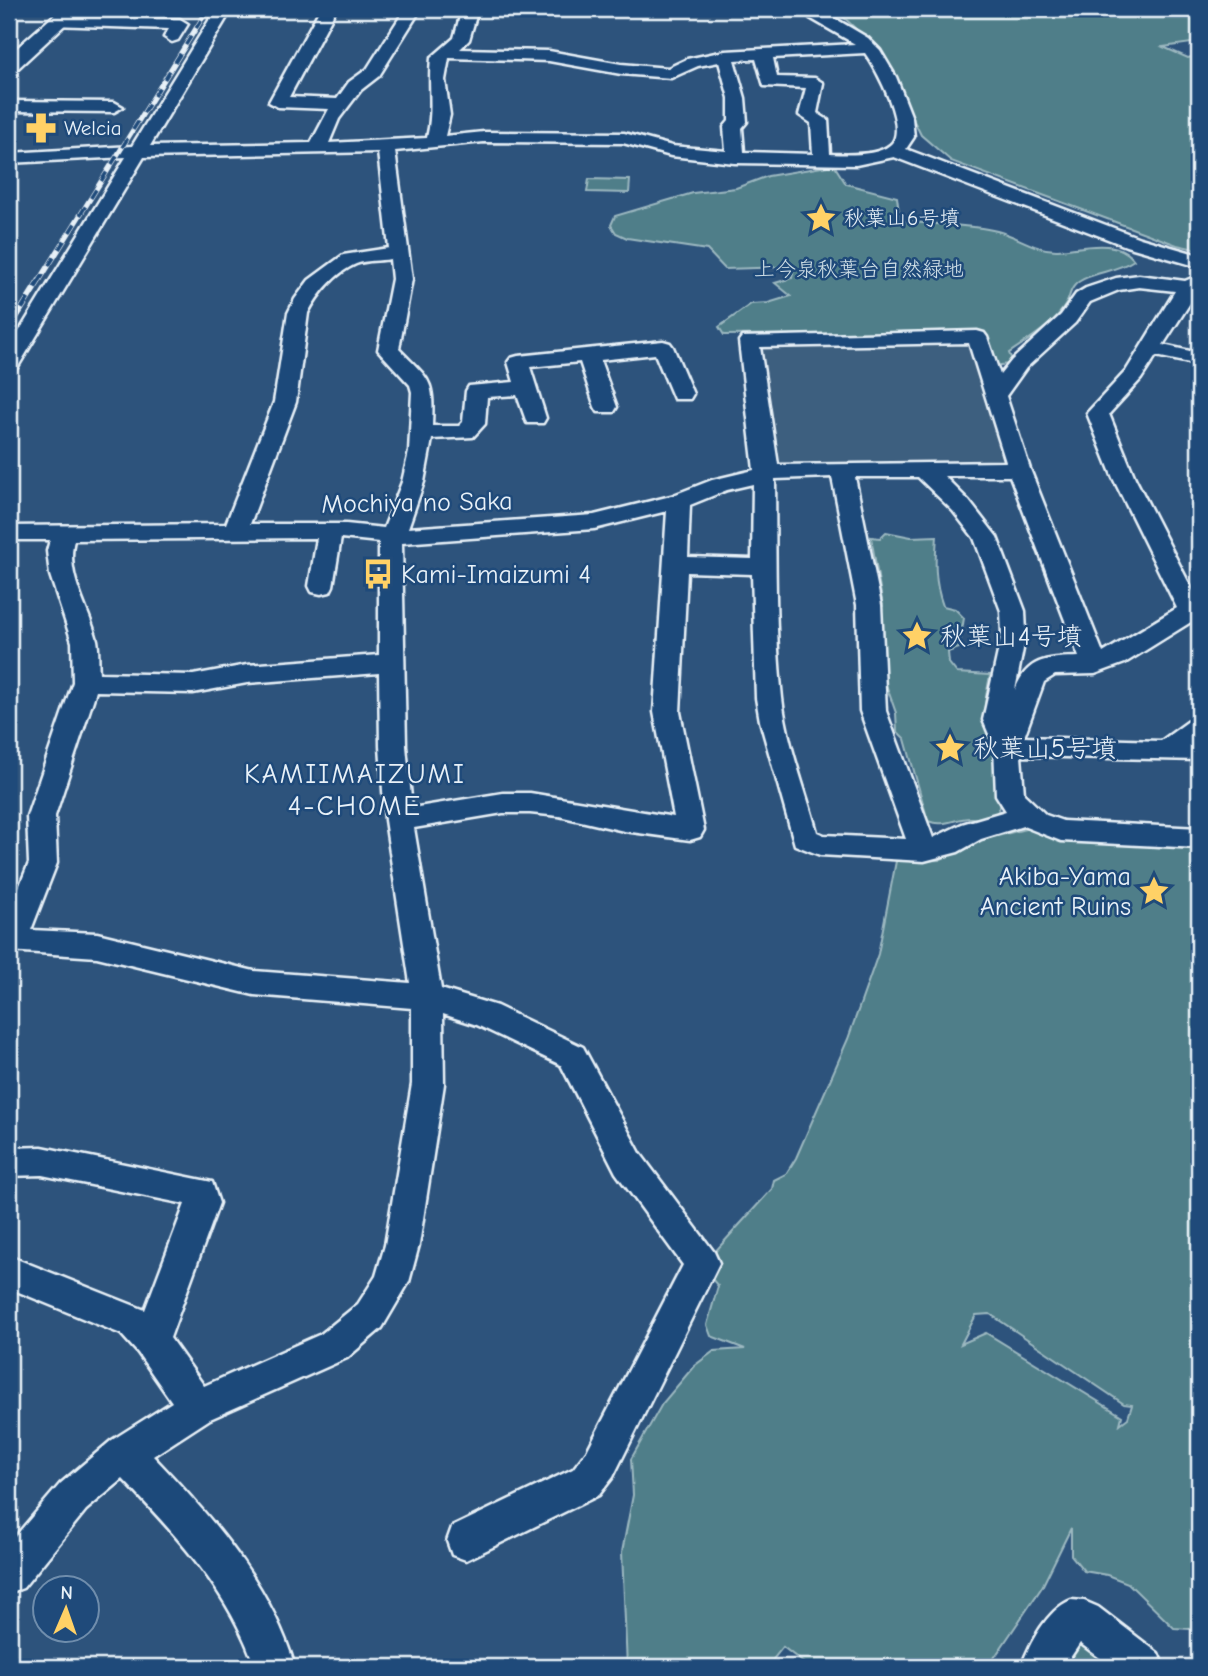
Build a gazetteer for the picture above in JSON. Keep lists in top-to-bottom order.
{
  "streets": {
    "street": ["Mochiya no Saka"]
  },
  "districts": ["KAMIIMAIZUMI 4-CHOME"],
  "parks": ["上今泉秋葉台自然緑地"],
  "places": {
    "pharmacy": ["Welcia"],
    "place": [
      "秋葉山6号墳",
      "秋葉山4号墳",
      "秋葉山5号墳",
      "Akiba-Yama Ancient Ruins"
    ],
    "bus stop": ["Kami-Imaizumi 4"]
  },
  "north": "top"
}
